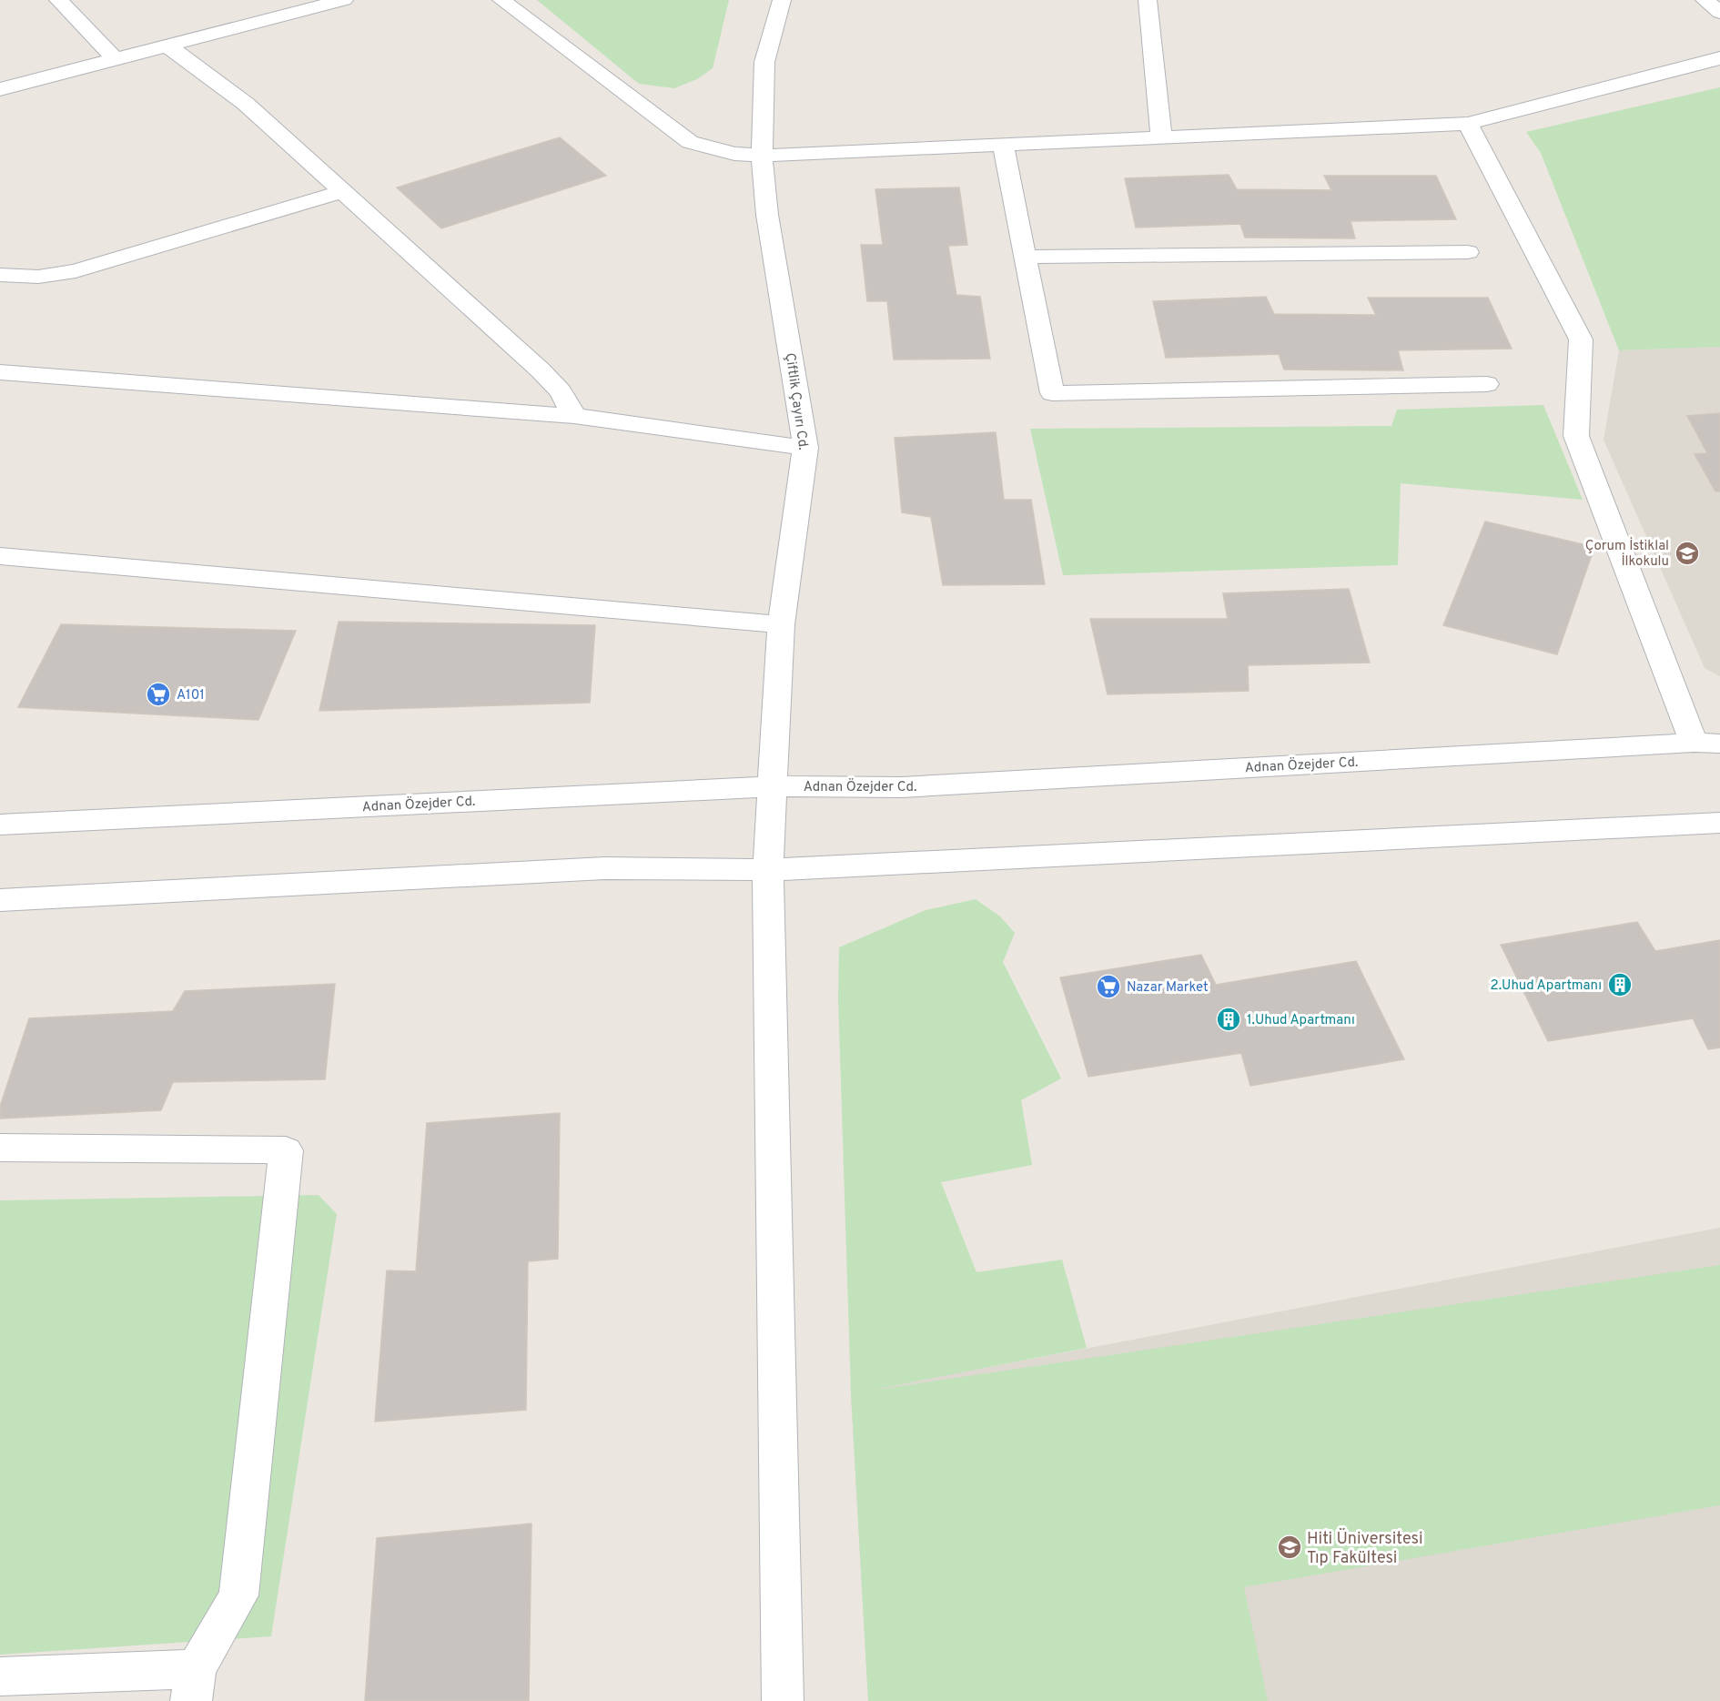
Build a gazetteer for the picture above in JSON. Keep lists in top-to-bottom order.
{
  "streets": {
    "street": ["Çiftlik Çayırı Cd.", "Adnan Özejder Cd."]
  },
  "crossings": [
    ["Çiftlik Çayırı Cd.", "Adnan Özejder Cd."]
  ],
  "places": {
    "school or university": ["Çorum İstiklal İlkokulu", "Hiti Üniversitesi Tıp Fakültesi"],
    "supermarket": ["A101", "Nazar Market"],
    "building": ["2.Uhud Apartmanı", "1.Uhud Apartmanı"]
  }
}
